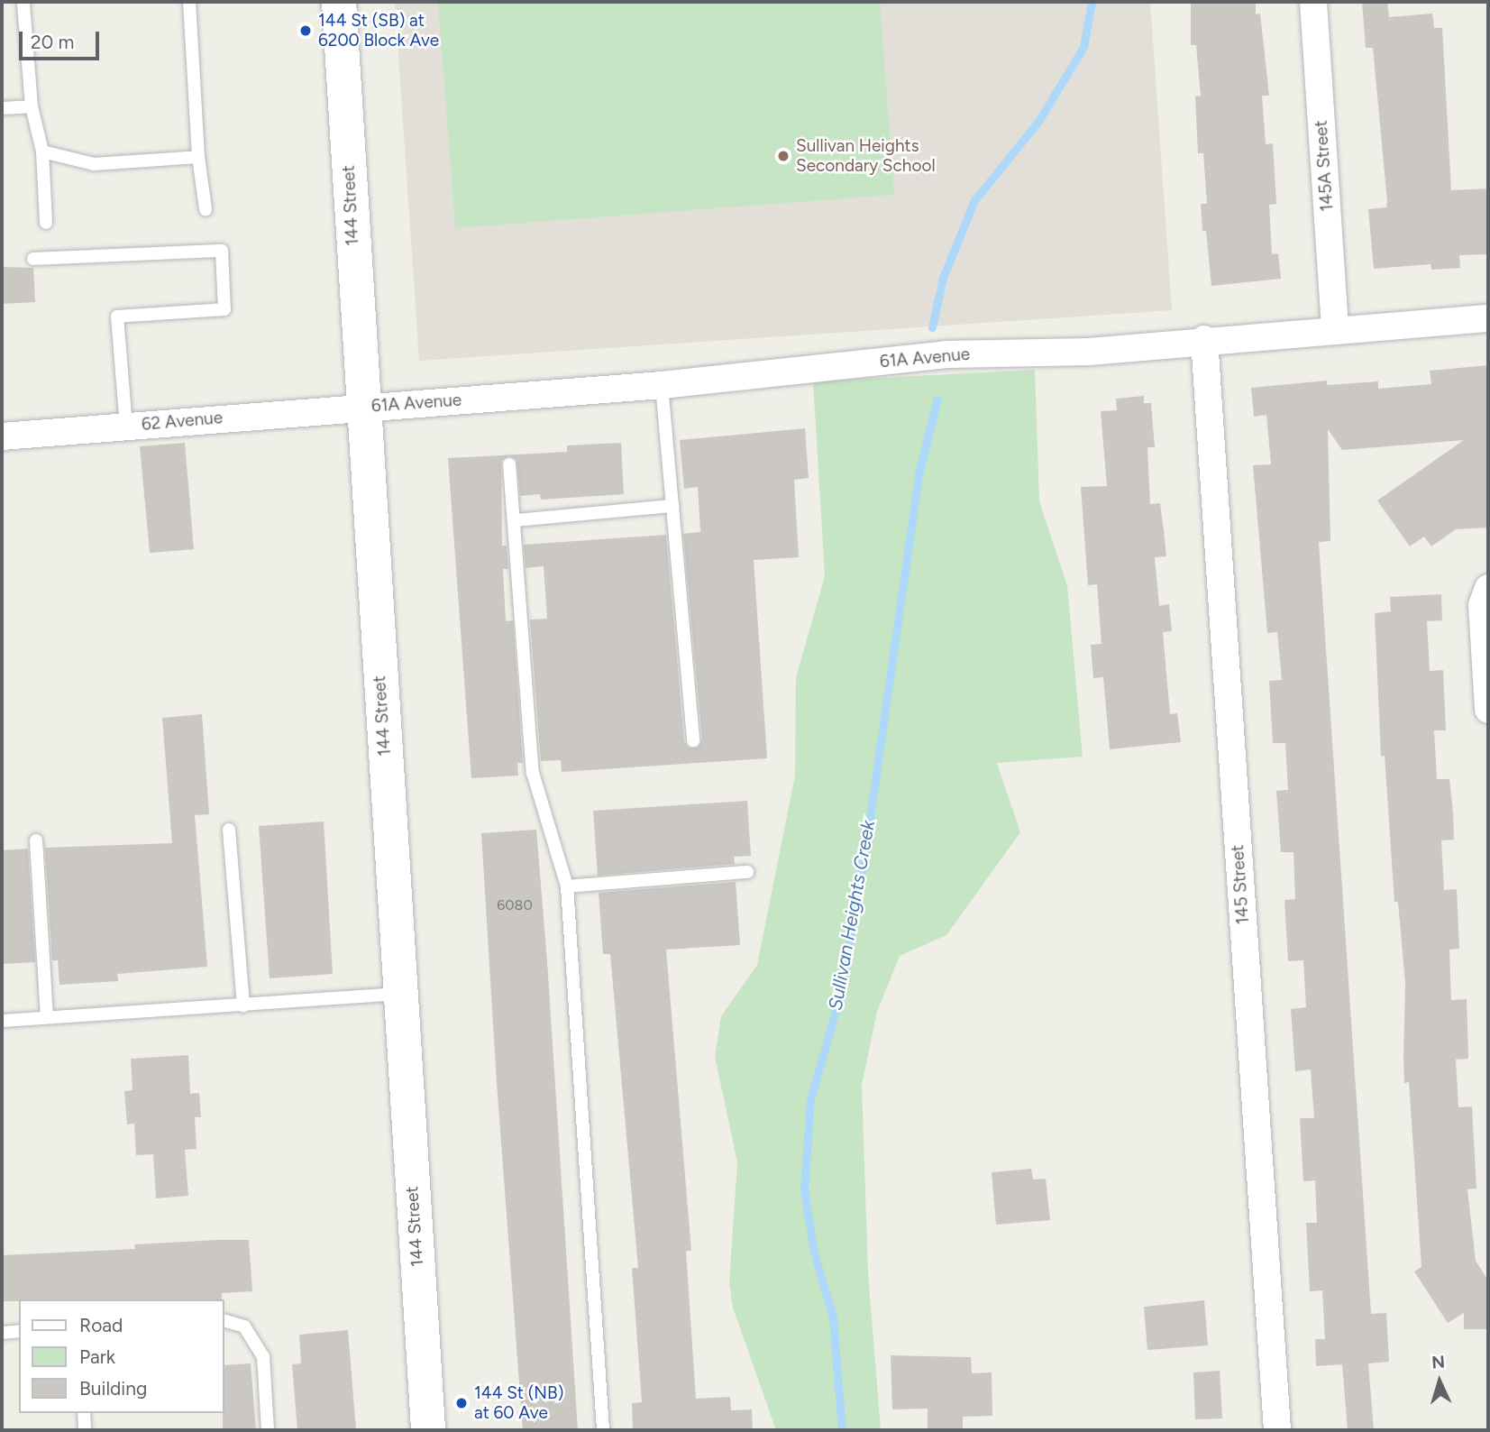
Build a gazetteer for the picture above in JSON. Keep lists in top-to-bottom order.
{
  "streets": {
    "main road": ["144 Street"],
    "street": [
      "145A Street",
      "61A Avenue",
      "62 Avenue",
      "145 Street"
    ]
  },
  "crossings": [
    ["145A Street", "61A Avenue"],
    ["144 Street", "61A Avenue"],
    ["144 Street", "62 Avenue"],
    ["61A Avenue", "62 Avenue"],
    ["61A Avenue", "145 Street"]
  ],
  "water": ["Sullivan Heights Creek"],
  "places": ["144 St (SB) at 6200 Block Ave", "Sullivan Heights Secondary School", "144 St (NB) at 60 Ave"],
  "house_numbers": ["6080"],
  "legend": ["Road", "Park", "Building"],
  "scale_bar": "20 m",
  "north": "top"
}
